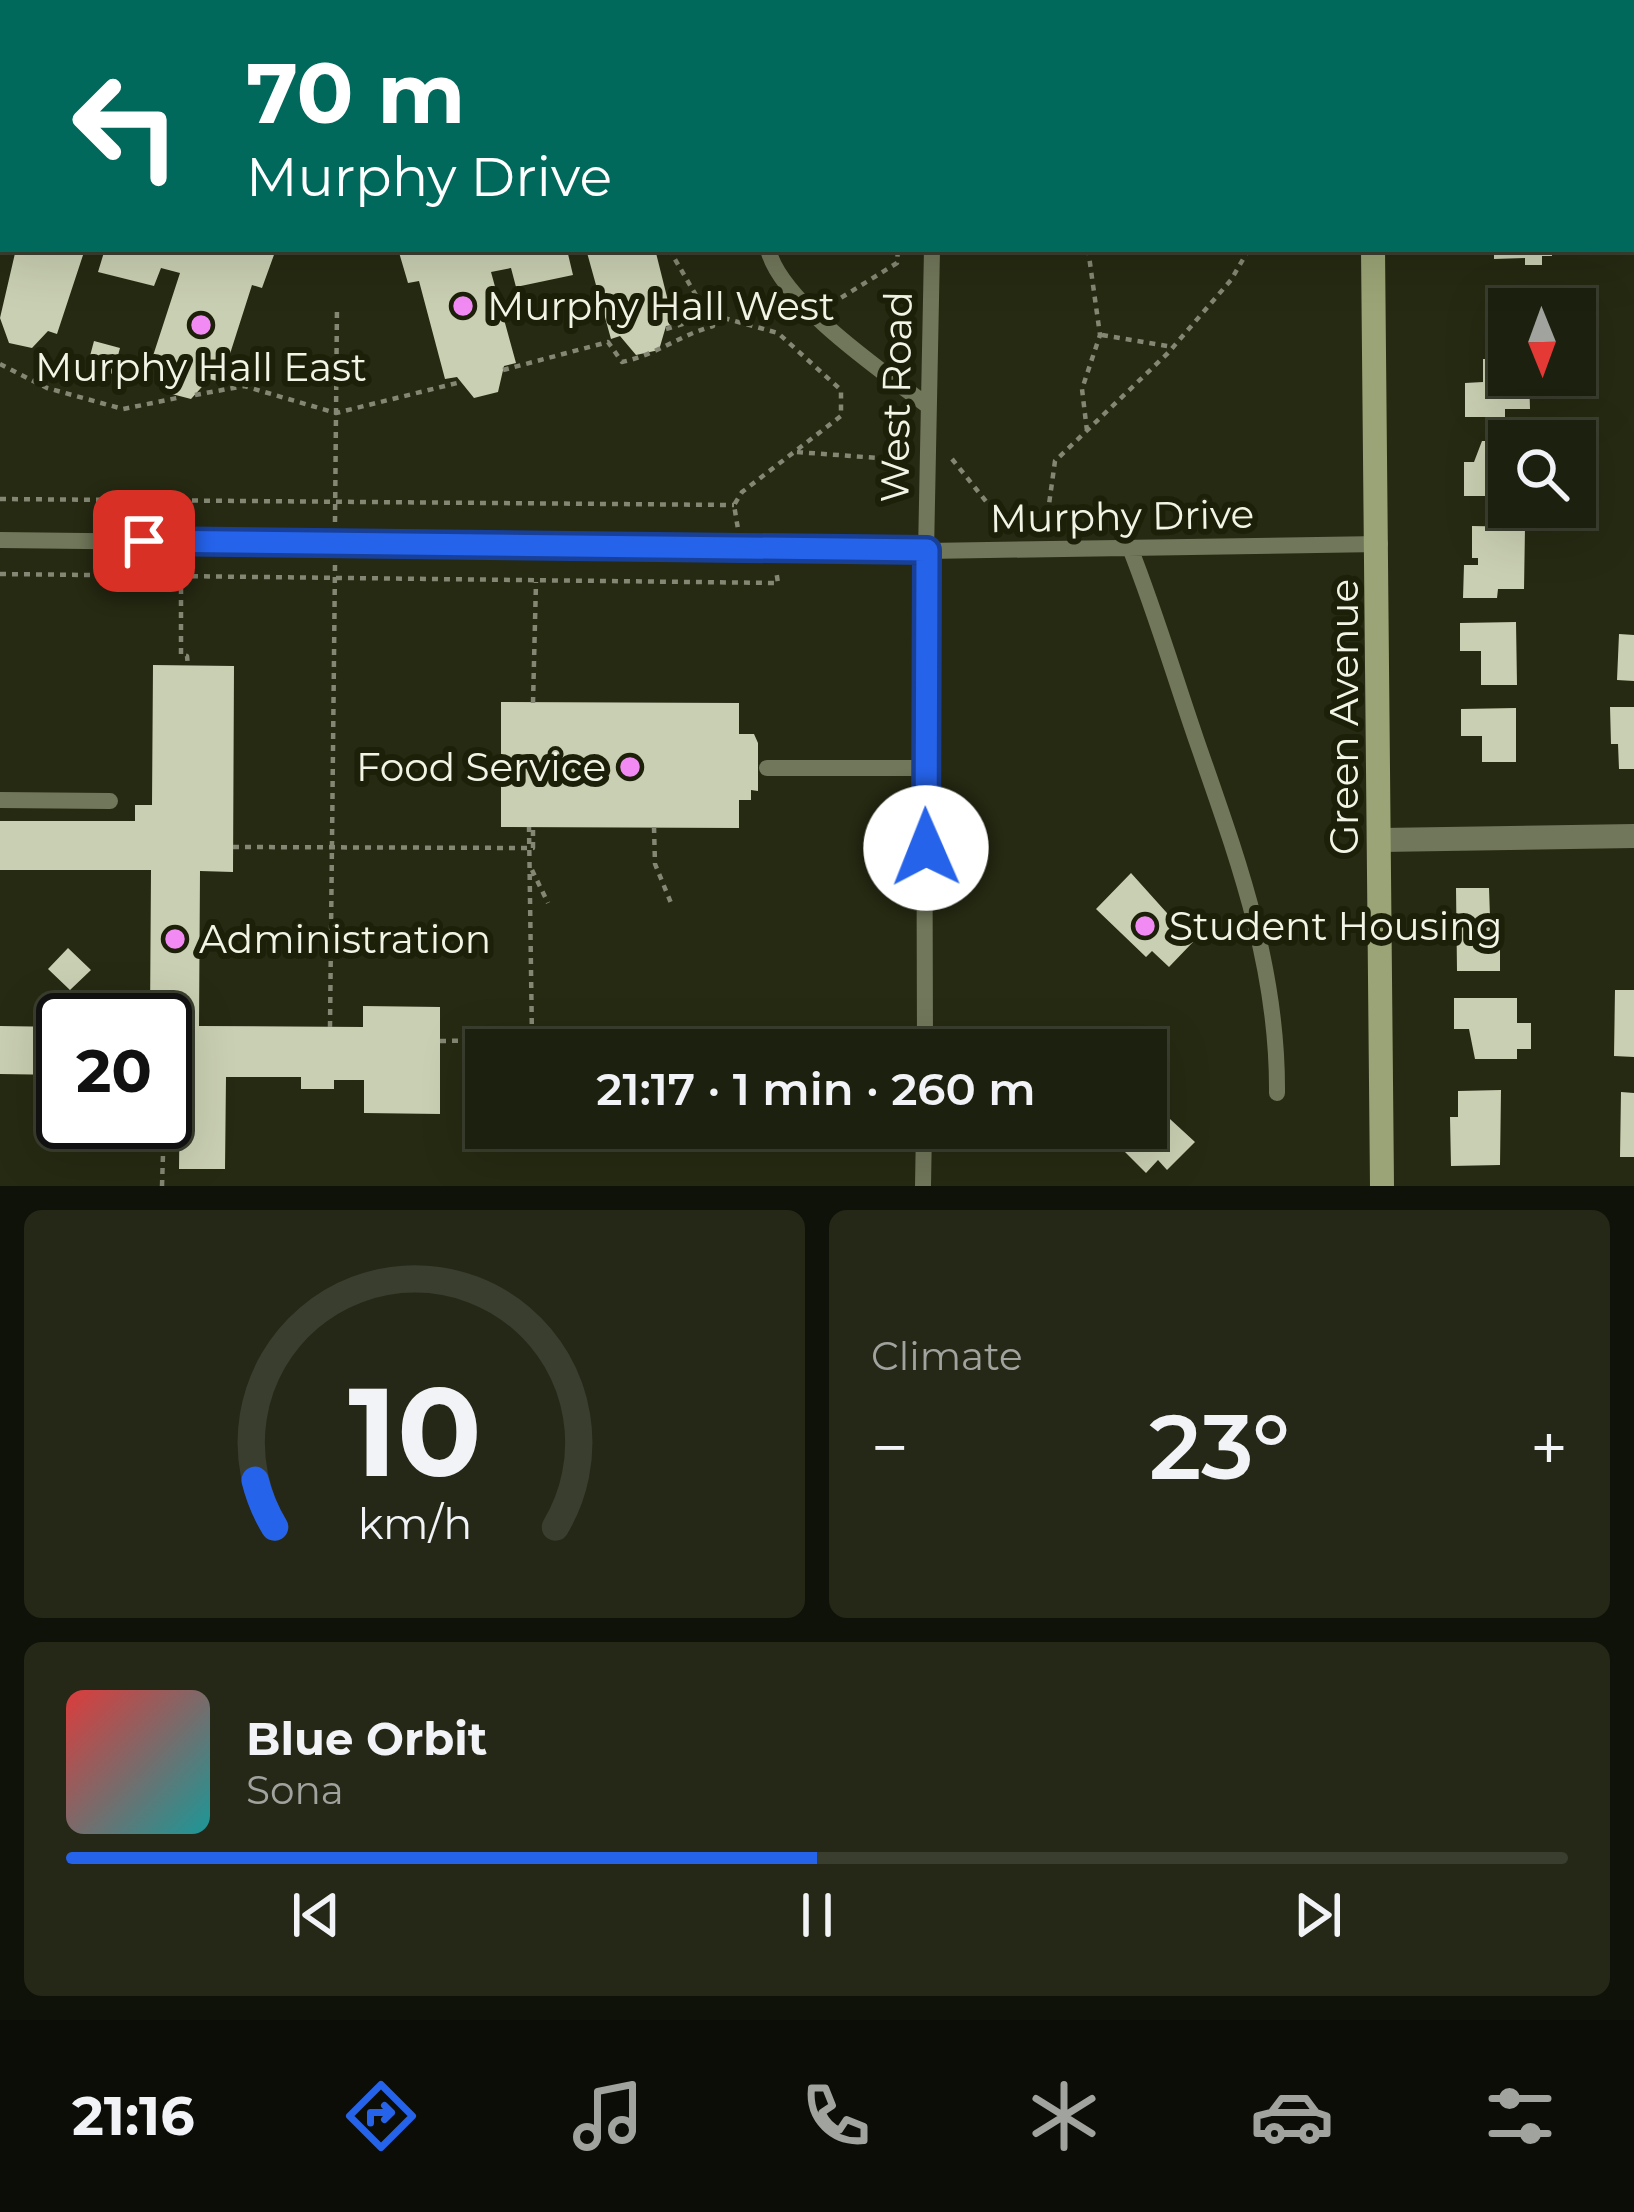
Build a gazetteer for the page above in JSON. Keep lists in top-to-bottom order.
{
  "streets": {
    "street": ["Green Avenue"],
    "lane": ["West Road", "Murphy Drive"]
  },
  "crossings": [
    ["West Road", "Murphy Drive"],
    ["Murphy Drive", "Green Avenue"]
  ],
  "places": [
    "Murphy Hall West",
    "Murphy Hall East",
    "Food Service",
    "Student Housing",
    "Administration"
  ],
  "north": "bottom",
  "page": {
    "turn": ["70 m", "Murphy Drive"],
    "limit": "20",
    "trip": "21:17 · 1 min · 260 m",
    "tile": "Climate",
    "heat": ["−", "23°", "+"],
    "song": ["Blue Orbit", "Sona"],
    "tabs": "21:16",
    "gauge": ["10", "km/h"]
  }
}
